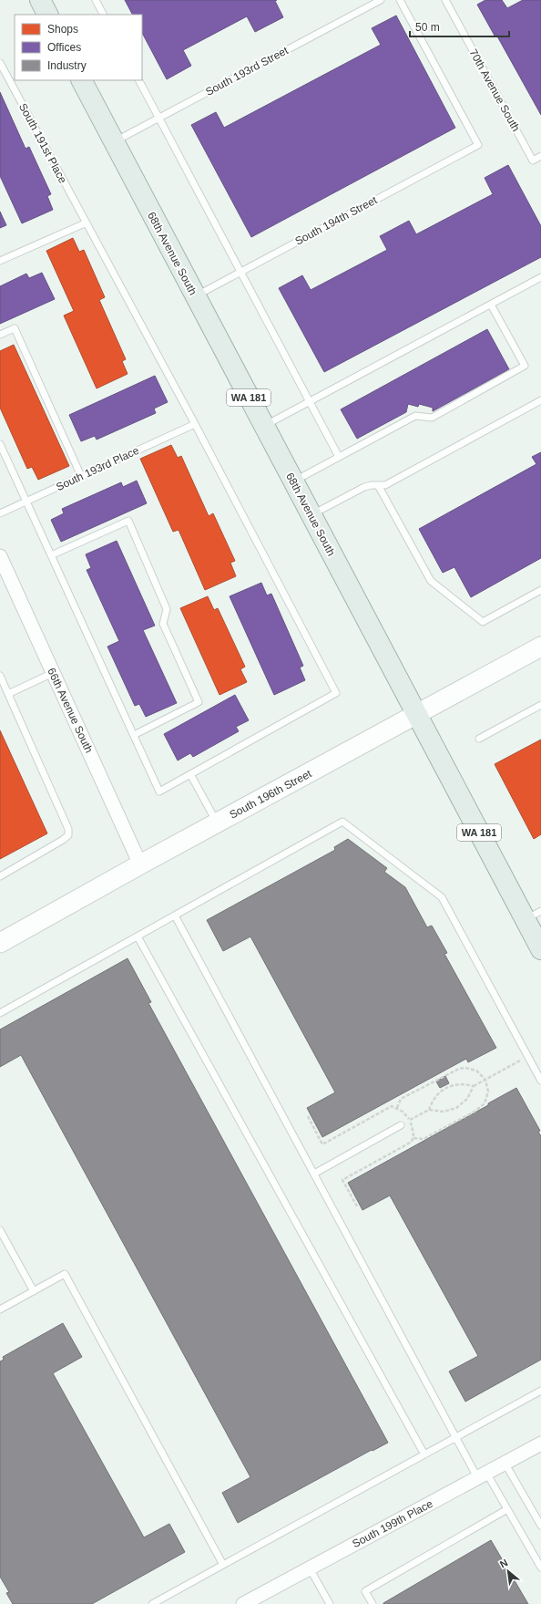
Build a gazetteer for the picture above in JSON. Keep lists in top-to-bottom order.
{
  "streets": {
    "main road": ["68th Avenue South", "WA 181", "South 196th Street"],
    "street": ["66th Avenue South", "South 199th Place"],
    "lane": [
      "South 193rd Street",
      "70th Avenue South",
      "South 191st Place",
      "South 194th Street",
      "South 193rd Place"
    ]
  },
  "crossings": [
    ["South 193rd Street", "68th Avenue South"],
    ["South 191st Place", "South 193rd Place"],
    ["South 194th Street", "68th Avenue South"],
    ["68th Avenue South", "South 196th Street"],
    ["66th Avenue South", "South 196th Street"]
  ],
  "legend": ["Shops", "Offices", "Industry"],
  "scale_bar": "50 m",
  "north": "top left"
}
